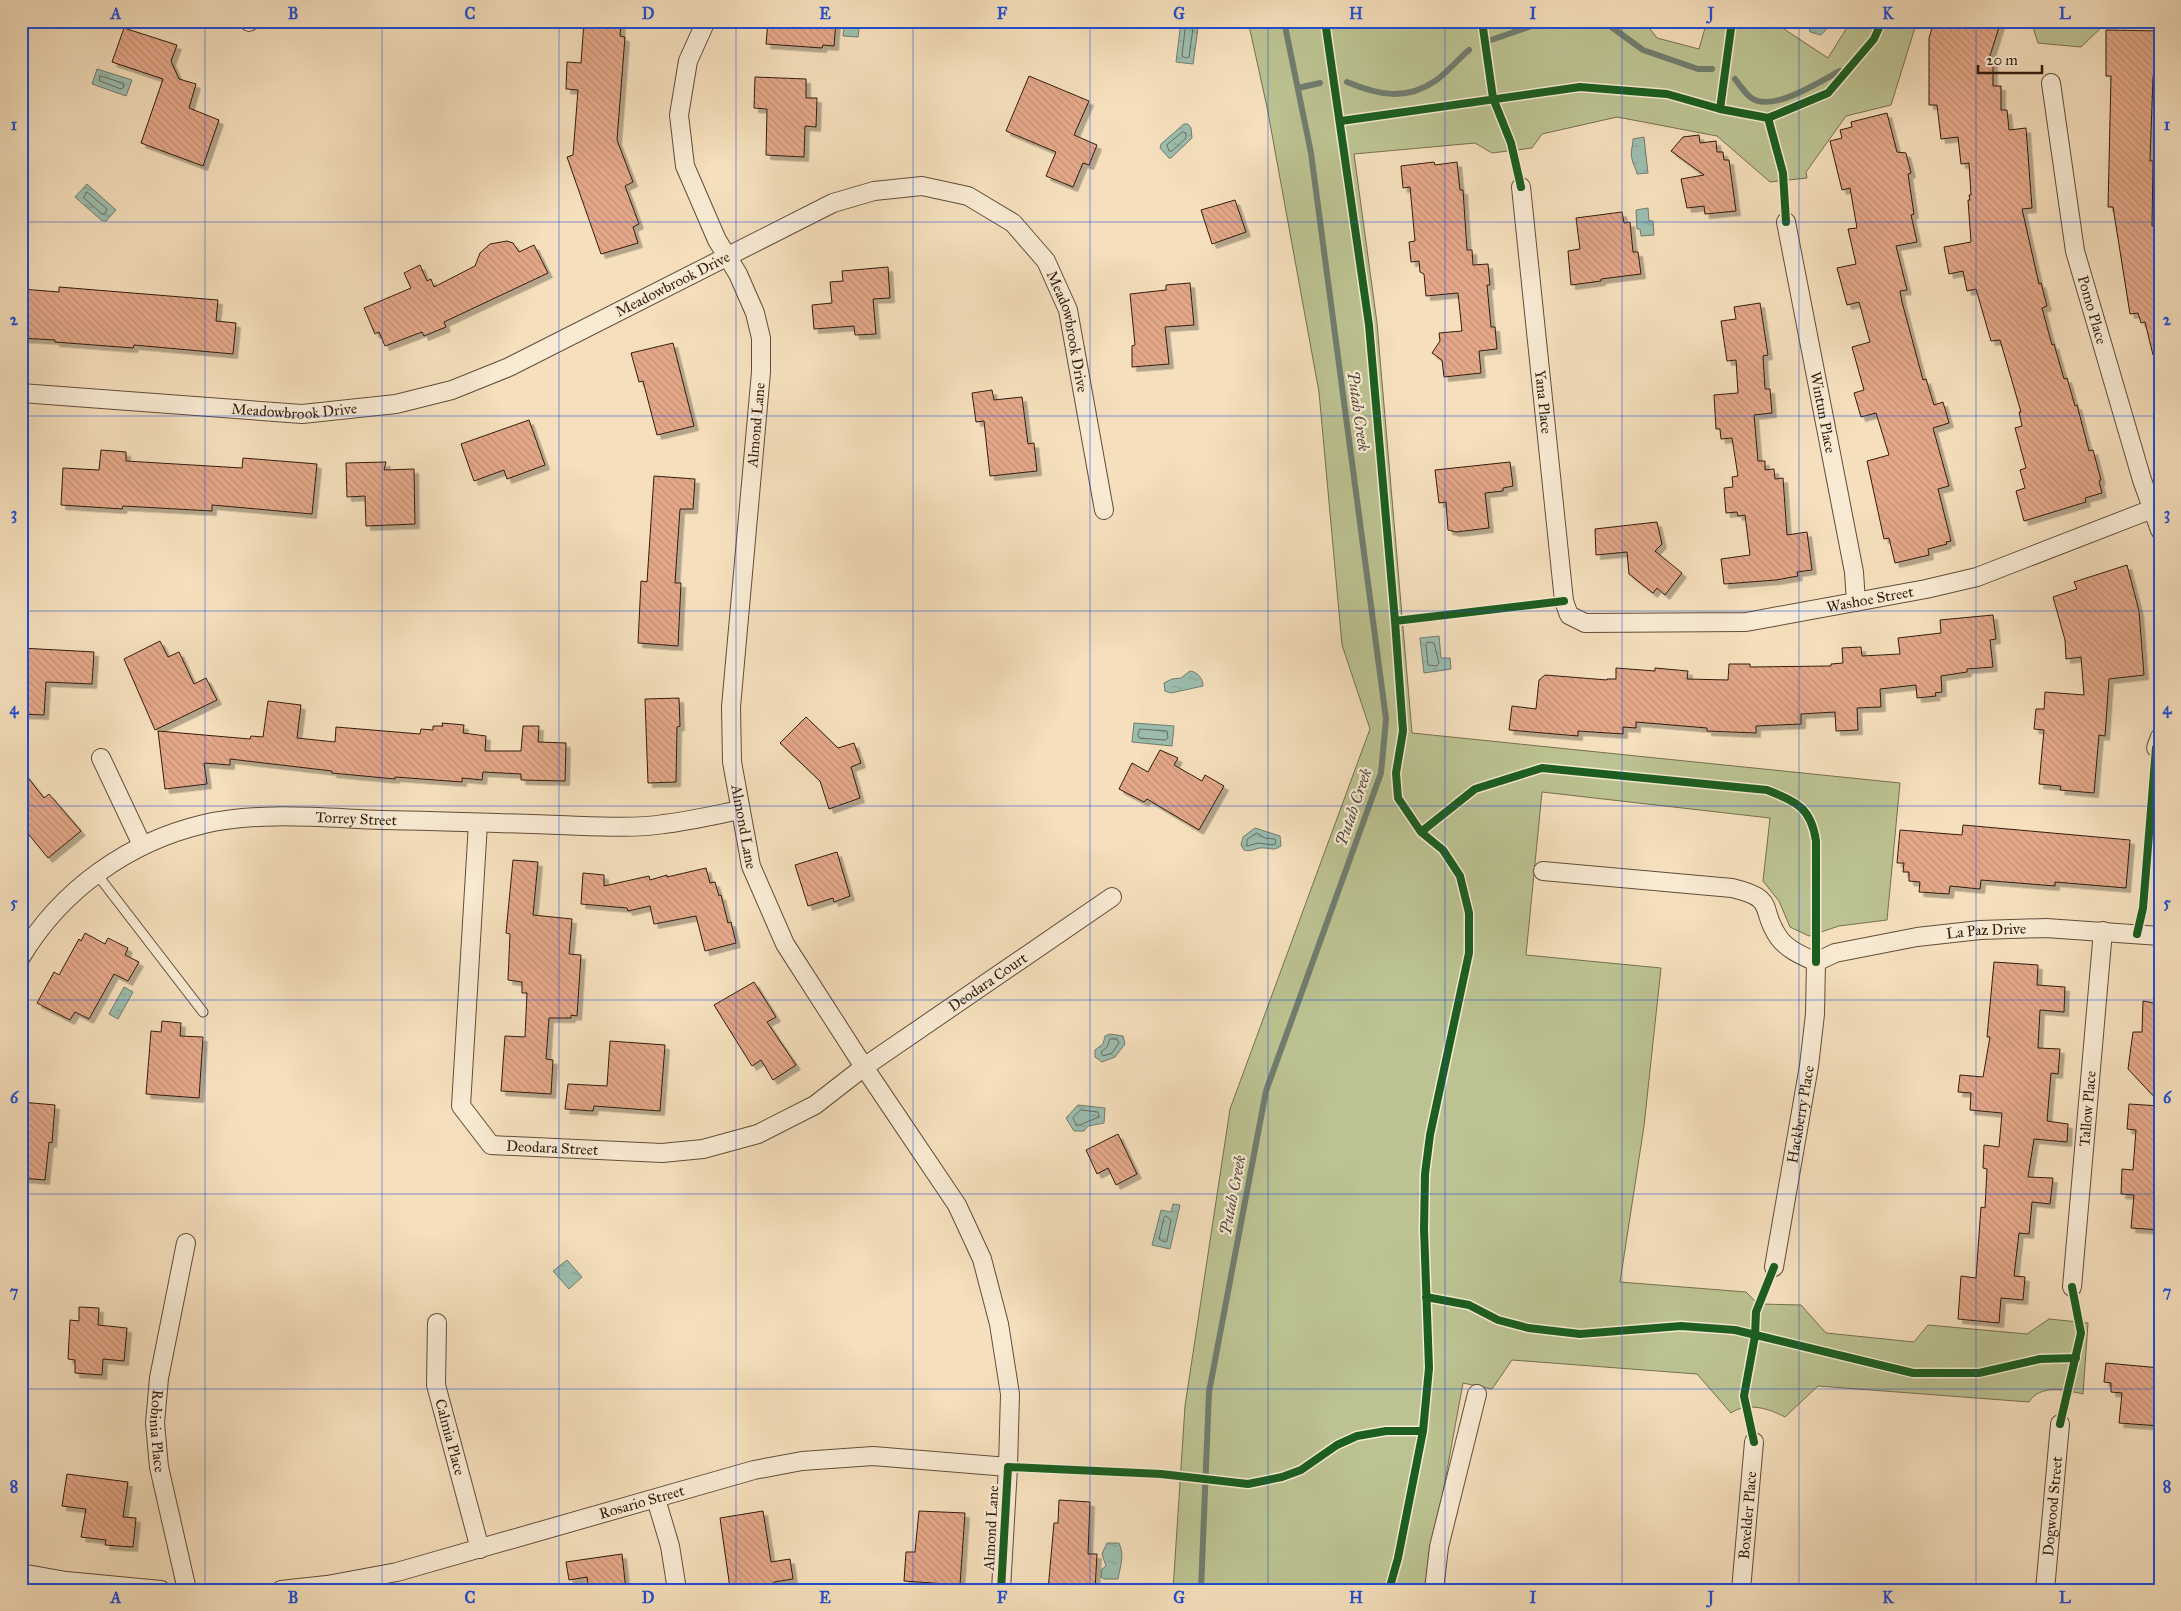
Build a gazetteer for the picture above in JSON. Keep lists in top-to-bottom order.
{
  "streets": {
    "street": [
      "Meadowbrook Drive",
      "Pomo Place",
      "Yana Place",
      "Wintun Place",
      "Almond Lane",
      "Washoe Street",
      "Torrey Street",
      "La Paz Drive",
      "Deodara Court",
      "Tallow Place",
      "Hackberry Place",
      "Deodara Street",
      "Robinia Place",
      "Calmia Place",
      "Rosario Street",
      "Dogwood Street",
      "Boxelder Place"
    ]
  },
  "crossings": [
    ["Meadowbrook Drive", "Almond Lane"],
    ["Pomo Place", "Washoe Street"],
    ["Yana Place", "Washoe Street"],
    ["Wintun Place", "Washoe Street"],
    ["Almond Lane", "Torrey Street"],
    ["Almond Lane", "Deodara Court"],
    ["Almond Lane", "Deodara Street"],
    ["Almond Lane", "Rosario Street"],
    ["Torrey Street", "Deodara Street"],
    ["La Paz Drive", "Tallow Place"],
    ["La Paz Drive", "Hackberry Place"],
    ["Deodara Court", "Deodara Street"],
    ["Calmia Place", "Rosario Street"]
  ],
  "water": ["Putah Creek"],
  "scale_bar": "20 m",
  "grid": {
    "columns": [
      "A",
      "B",
      "C",
      "D",
      "E",
      "F",
      "G",
      "H",
      "I",
      "J",
      "K",
      "L"
    ],
    "rows": [
      "1",
      "2",
      "3",
      "4",
      "5",
      "6",
      "7",
      "8"
    ]
  }
}
